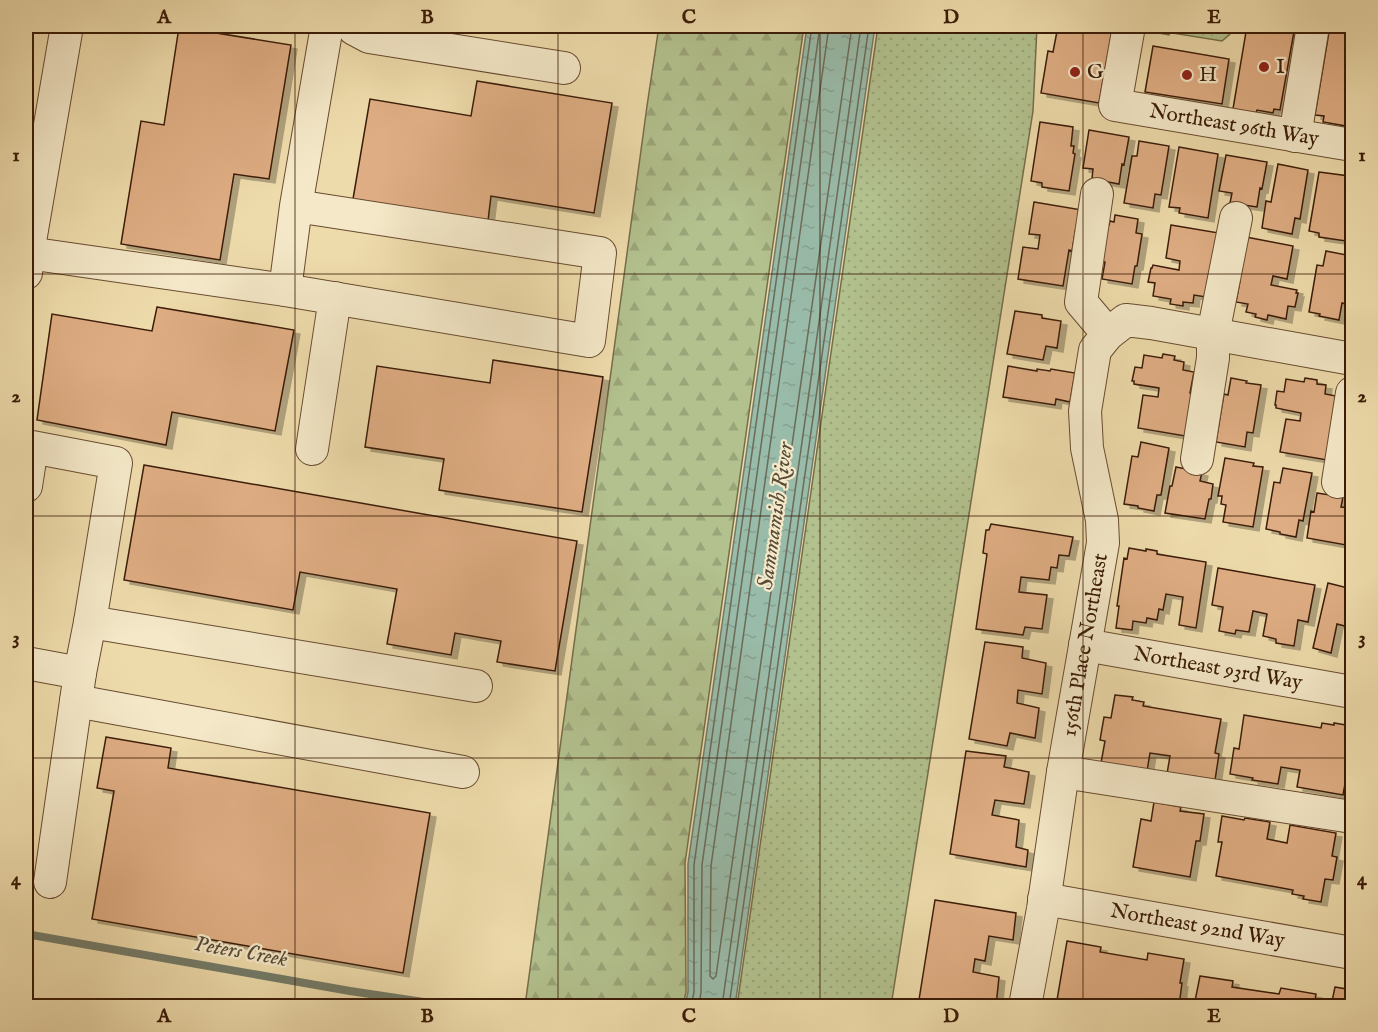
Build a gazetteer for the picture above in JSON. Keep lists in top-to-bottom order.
{
  "streets": {
    "street": [
      "Northeast 96th Way",
      "156th Place Northeast",
      "Northeast 93rd Way",
      "Northeast 92nd Way"
    ]
  },
  "crossings": [
    ["156th Place Northeast", "Northeast 93rd Way"],
    ["156th Place Northeast", "Northeast 92nd Way"]
  ],
  "water": ["Sammamish River", "Peters Creek"],
  "places": ["I", "G", "H"],
  "grid": {
    "columns": [
      "A",
      "B",
      "C",
      "D",
      "E"
    ],
    "rows": [
      "1",
      "2",
      "3",
      "4"
    ]
  }
}
